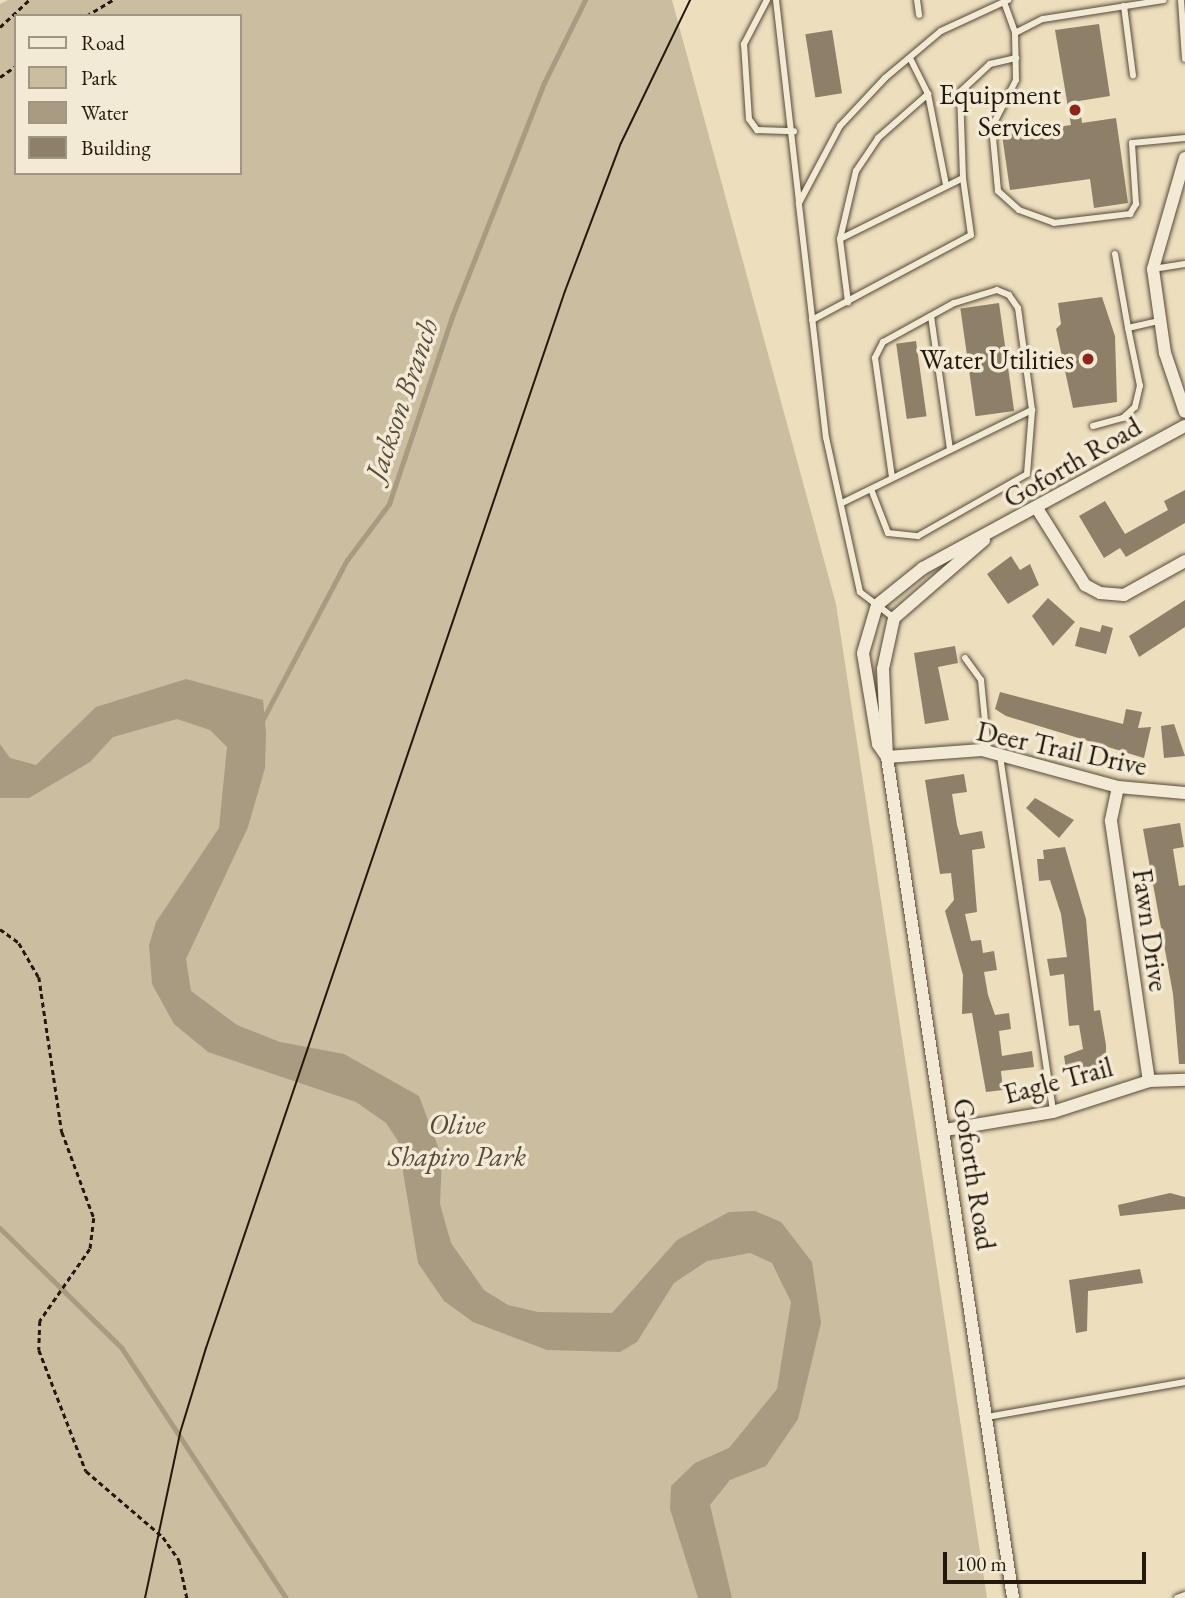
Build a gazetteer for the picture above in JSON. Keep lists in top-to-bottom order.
{
  "streets": {
    "street": [
      "Goforth Road",
      "Deer Trail Drive",
      "Fawn Drive",
      "Eagle Trail"
    ]
  },
  "crossings": [
    ["Goforth Road", "Deer Trail Drive"],
    ["Goforth Road", "Eagle Trail"],
    ["Deer Trail Drive", "Fawn Drive"],
    ["Fawn Drive", "Eagle Trail"]
  ],
  "water": ["Jackson Branch"],
  "parks": ["Olive Shapiro Park"],
  "places": ["Equipment Services", "Water Utilities"],
  "legend": [
    "Road",
    "Park",
    "Water",
    "Building"
  ],
  "scale_bar": "100 m"
}
